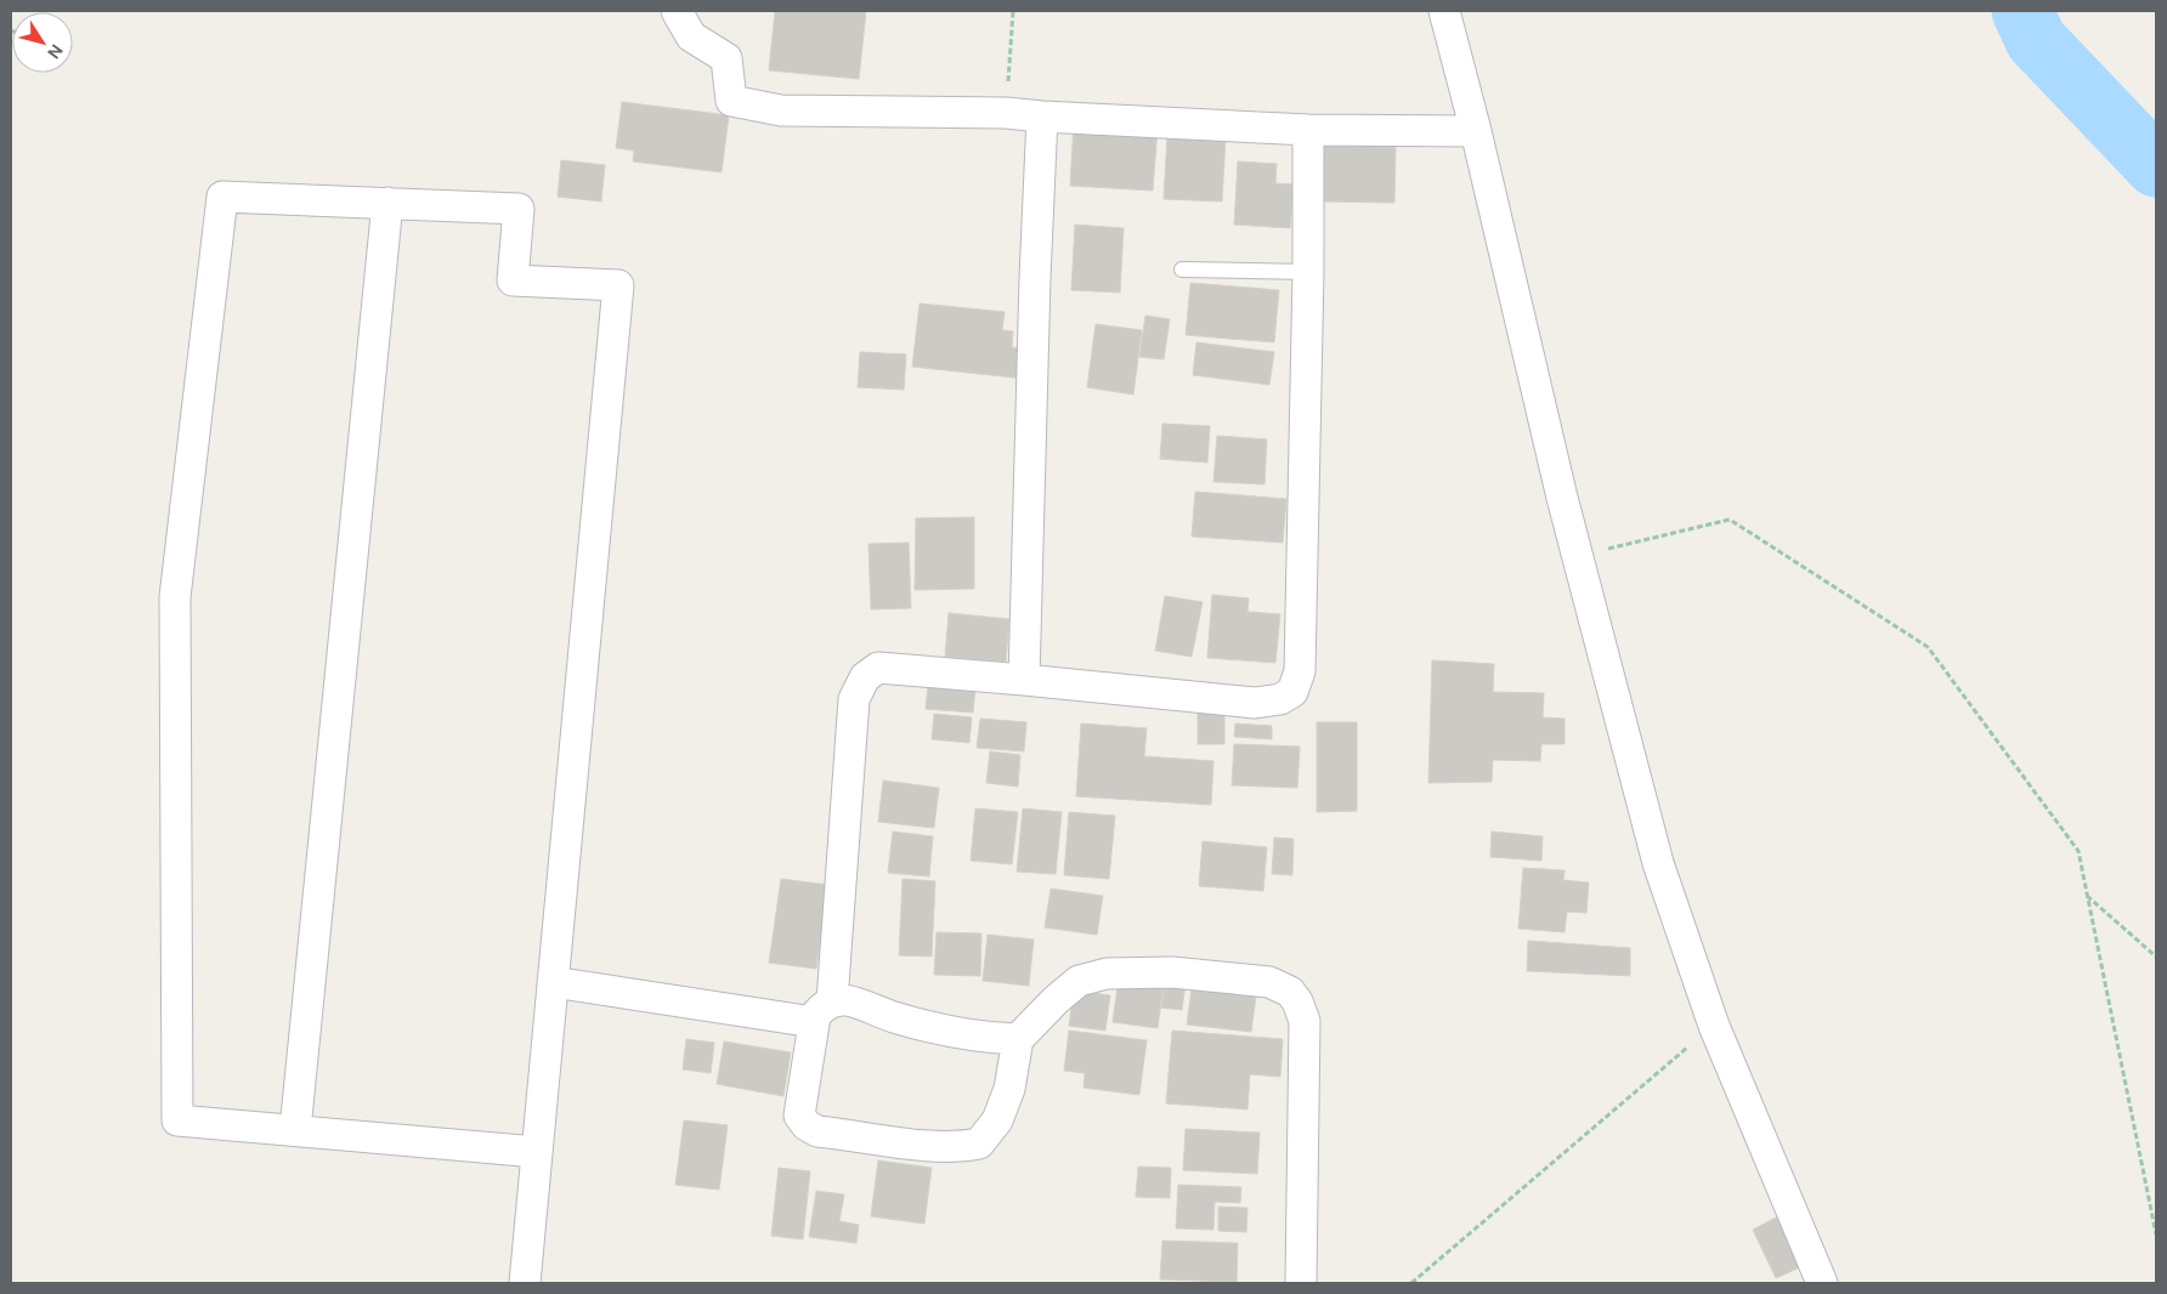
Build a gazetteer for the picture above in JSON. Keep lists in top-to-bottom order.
{
  "north": "bottom right"
}
